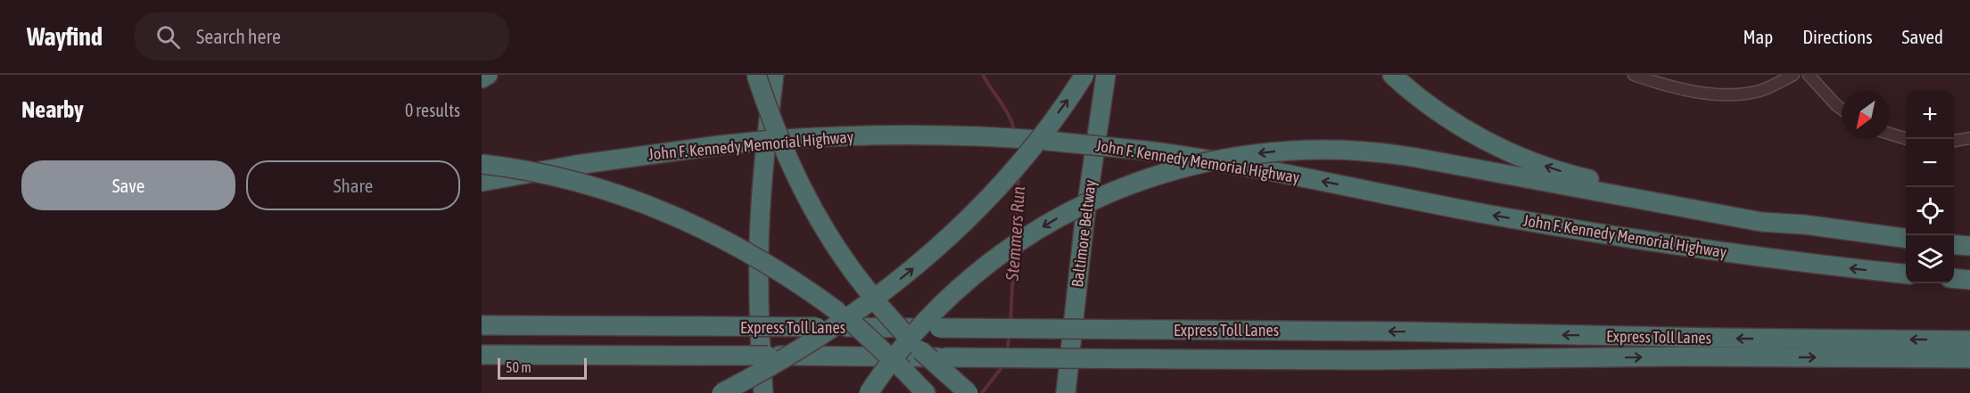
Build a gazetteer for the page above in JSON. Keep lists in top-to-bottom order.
{
  "streets": {
    "highway": ["John F. Kennedy Memorial Highway", "Baltimore Beltway", "Express Toll Lanes"]
  },
  "water": ["Stemmers Run"],
  "scale_bar": "50 m",
  "north": "bottom left",
  "page": {
    "header": "Wayfind",
    "search": "Search here",
    "nav": ["Map", "Directions", "Saved"],
    "heading": ["Nearby", "0 results"],
    "map_buttons": ["+", "−"],
    "buttons": ["Save", "Share"],
    "scale": "50 m"
  }
}
